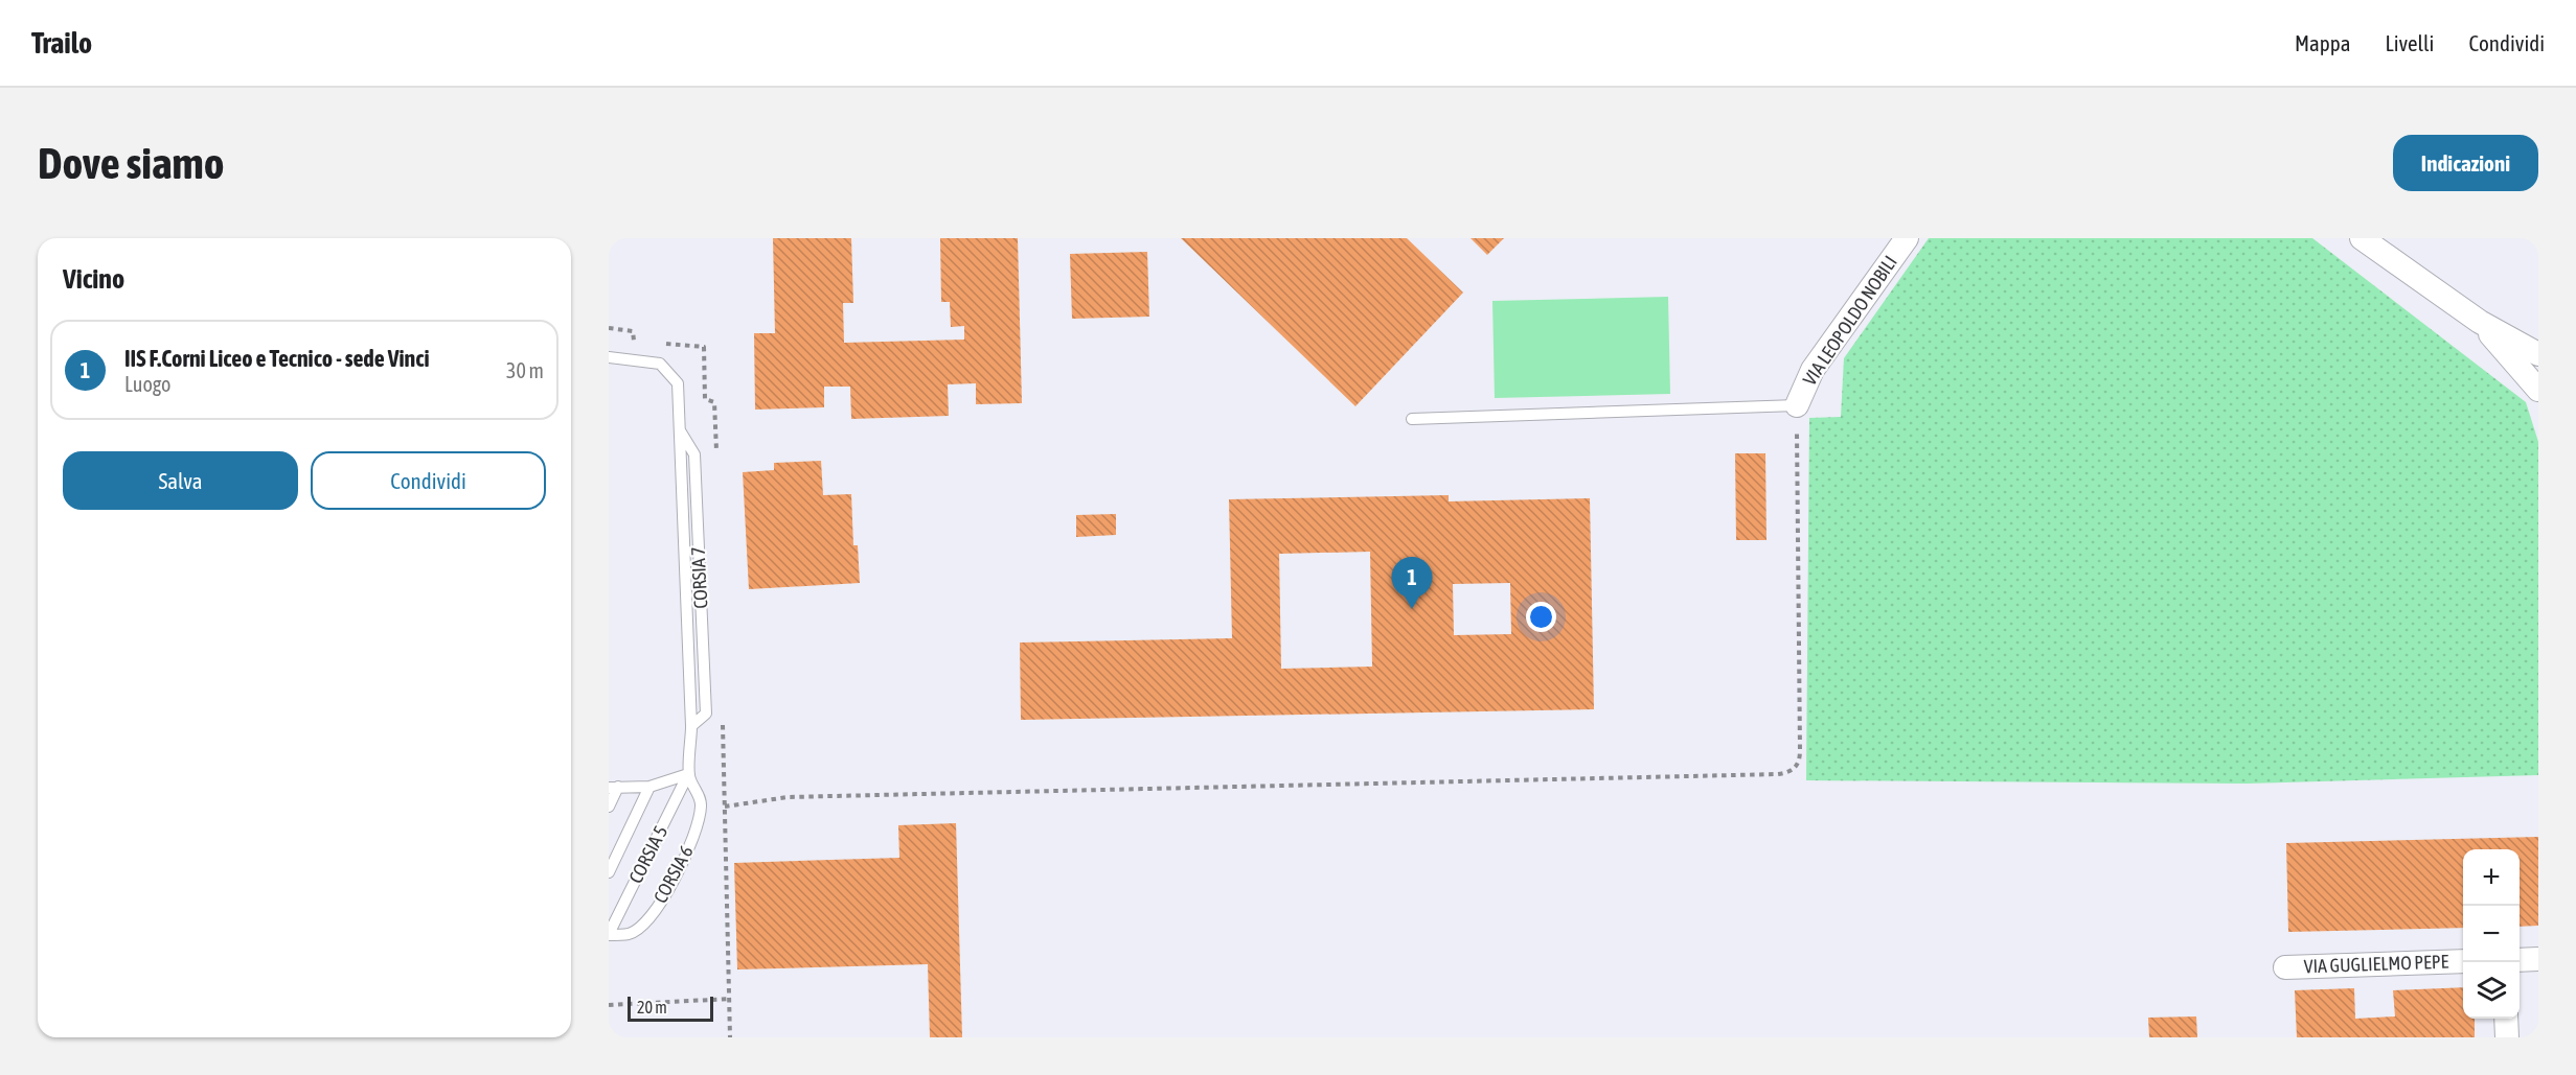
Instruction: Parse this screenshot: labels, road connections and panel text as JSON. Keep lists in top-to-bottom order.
{
  "streets": {
    "street": ["VIA LEOPOLDO NOBILI", "VIA GUGLIELMO PEPE"],
    "lane": ["CORSIA 5", "CORSIA 6"]
  },
  "crossings": [
    ["CORSIA 5", "CORSIA 6"]
  ],
  "scale_bar": "20 m",
  "page": {
    "header": "Trailo",
    "nav": ["Mappa", "Livelli", "Condividi"],
    "buttons": [
      "Indicazioni",
      ["Salva", "Condividi"]
    ],
    "title": "Dove siamo",
    "heading": "Vicino",
    "list": [
      {
        "mark": "1",
        "name": "IIS F.Corni Liceo e Tecnico - sede Vinci",
        "note": "Luogo",
        "value": "30 m"
      }
    ],
    "pins": "1",
    "map_buttons": ["+", "−"],
    "scale": "20 m"
  }
}
